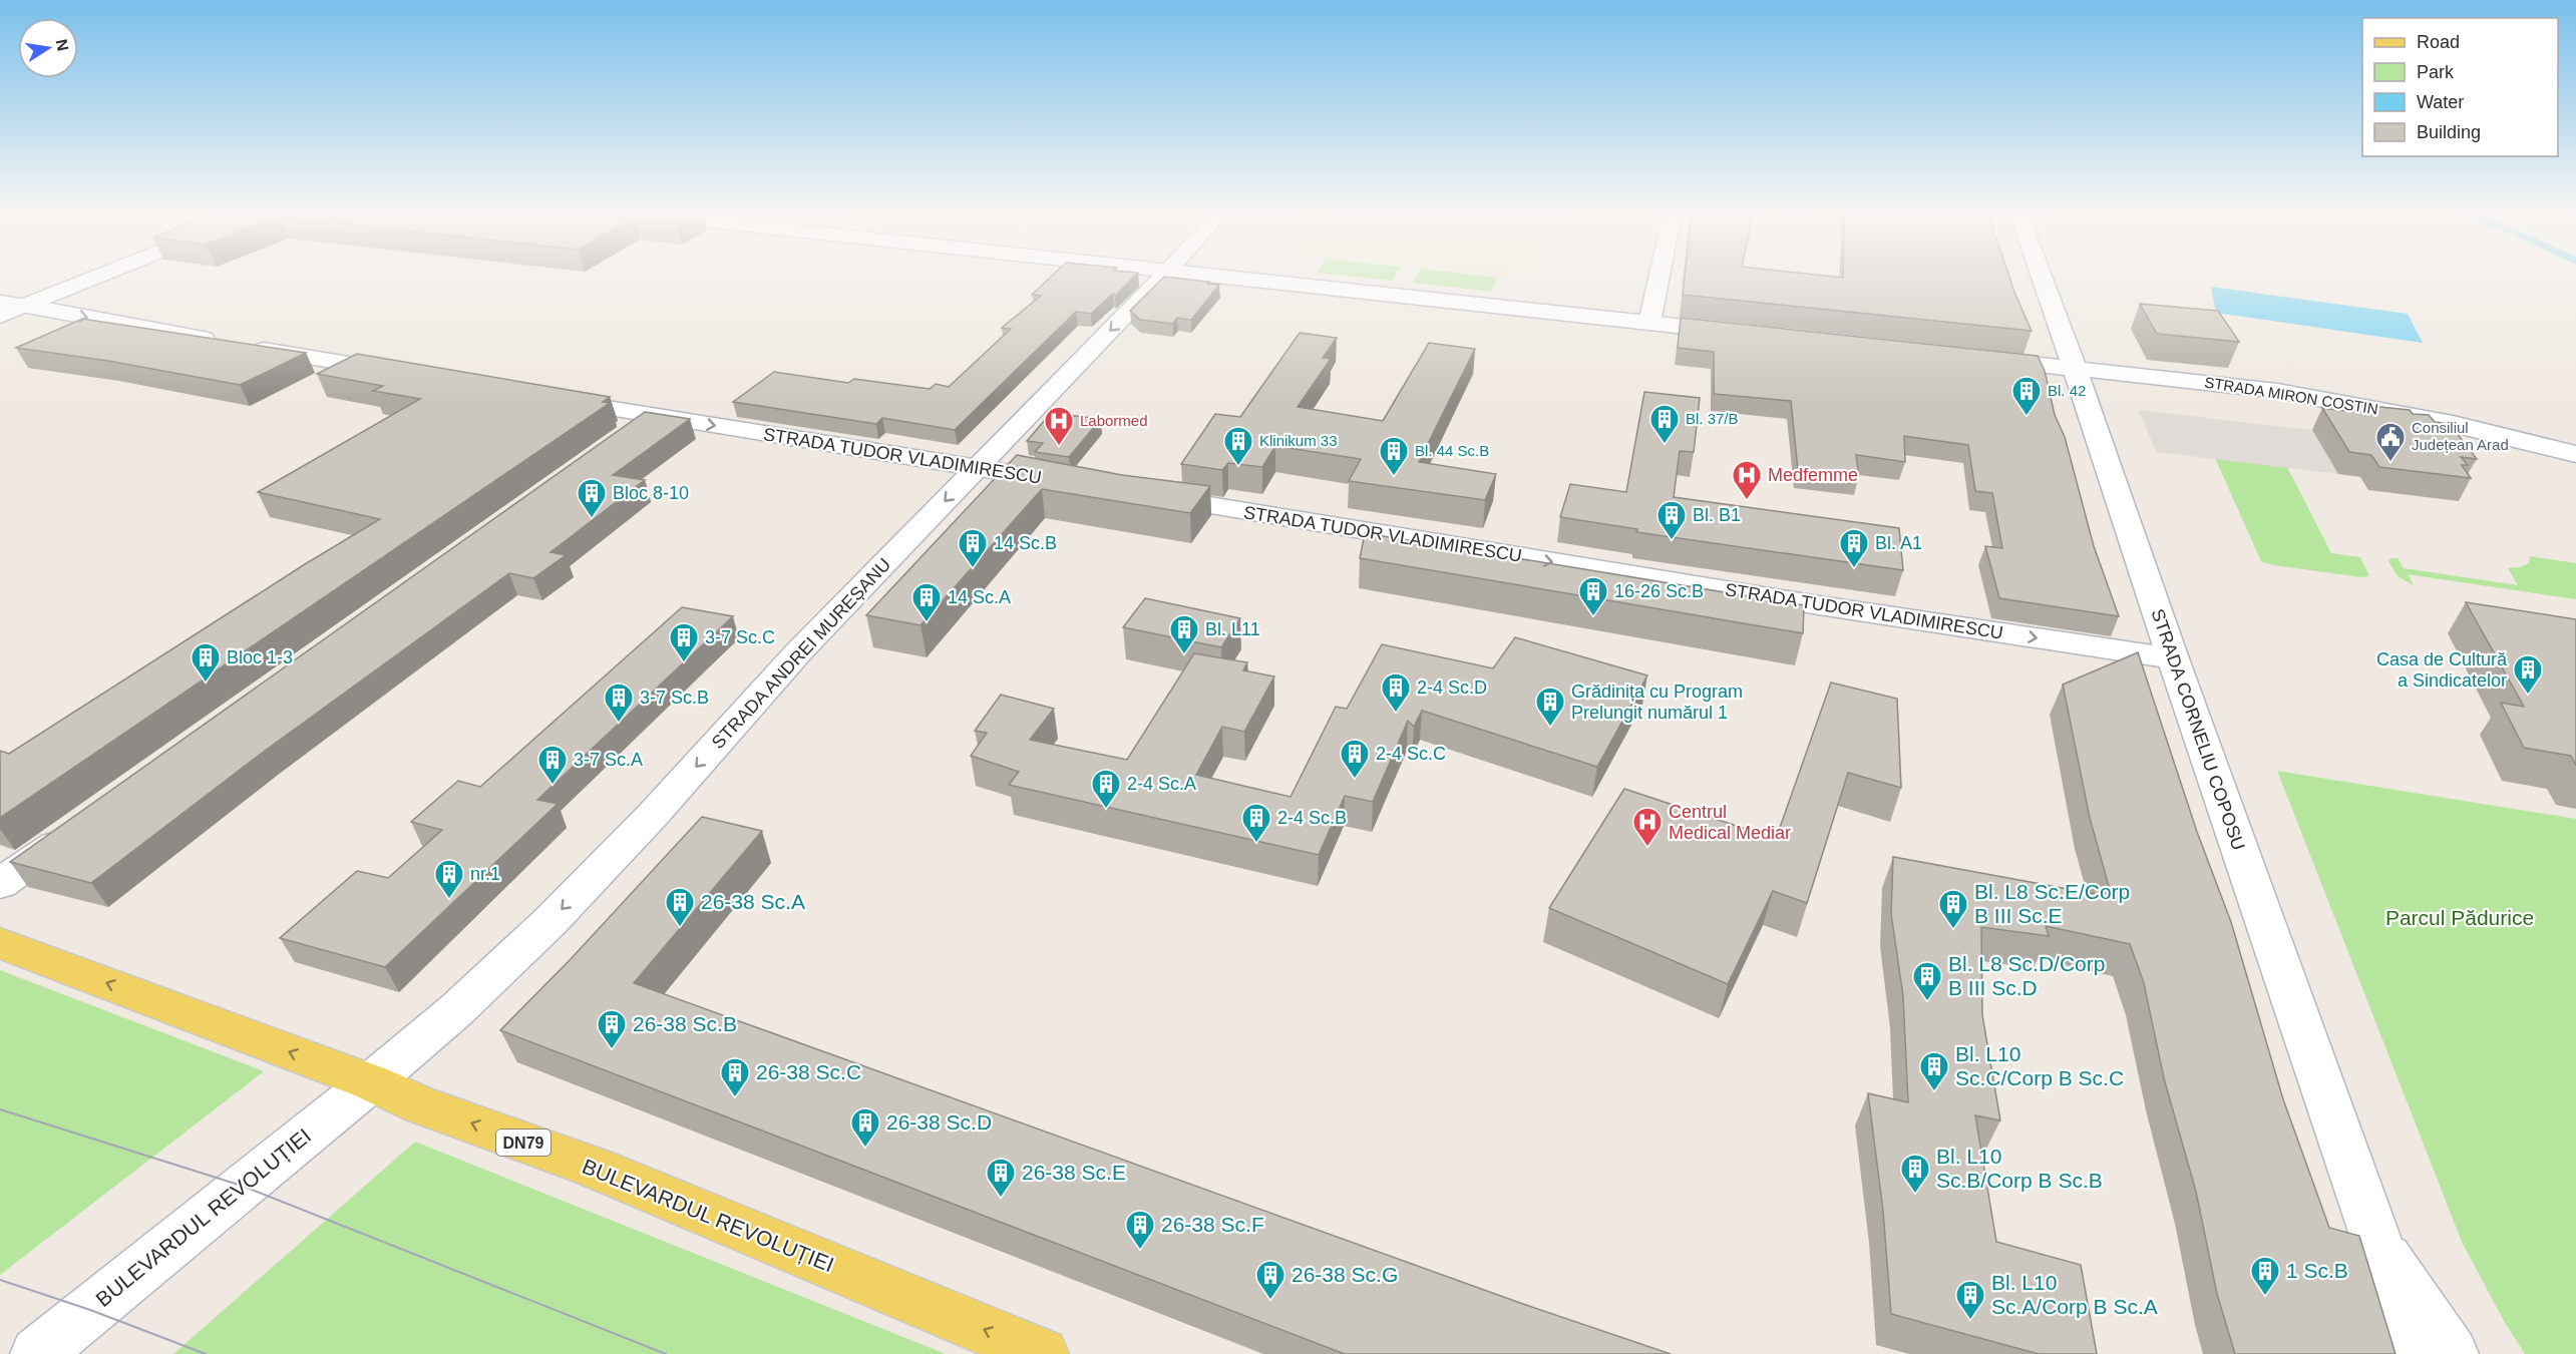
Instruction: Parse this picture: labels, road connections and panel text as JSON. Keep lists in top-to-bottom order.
{
  "streets": {
    "main road": ["DN79", "BULEVARDUL REVOLUȚIEI"],
    "street": [
      "STRADA MIRON COSTIN",
      "STRADA TUDOR VLADIMIRESCU",
      "STRADA ANDREI MUREȘANU",
      "STRADA CORNELIU COPOSU"
    ]
  },
  "crossings": [
    ["STRADA MIRON COSTIN", "STRADA CORNELIU COPOSU"],
    ["STRADA TUDOR VLADIMIRESCU", "STRADA ANDREI MUREȘANU"],
    ["STRADA TUDOR VLADIMIRESCU", "STRADA CORNELIU COPOSU"],
    ["STRADA ANDREI MUREȘANU", "BULEVARDUL REVOLUȚIEI"]
  ],
  "one_way": ["STRADA ANDREI MUREȘANU", "BULEVARDUL REVOLUȚIEI"],
  "parks": ["Parcul Pădurice"],
  "places": {
    "building": [
      "Bl. 42",
      "Bl. 37/B",
      "Klinikum 33",
      "Bl. 44 Sc.B",
      "Bloc 8-10",
      "Bl. B1",
      "14 Sc.B",
      "Bl. A1",
      "16-26 Sc.B",
      "14 Sc.A",
      "Bl. L11",
      "3-7 Sc.C",
      "Bloc 1-3",
      "Casa de Cultură a Sindicatelor",
      "2-4 Sc.D",
      "3-7 Sc.B",
      "Grădinița cu Program Prelungit numărul 1",
      "2-4 Sc.C",
      "3-7 Sc.A",
      "2-4 Sc.A",
      "2-4 Sc.B",
      "nr.1",
      "26-38 Sc.A",
      "Bl. L8 Sc.E/Corp B III Sc.E",
      "Bl. L8 Sc.D/Corp B III Sc.D",
      "26-38 Sc.B",
      "Bl. L10 Sc.C/Corp B Sc.C",
      "26-38 Sc.C",
      "26-38 Sc.D",
      "Bl. L10 Sc.B/Corp B Sc.B",
      "26-38 Sc.E",
      "26-38 Sc.F",
      "1 Sc.B",
      "26-38 Sc.G",
      "Bl. L10 Sc.A/Corp B Sc.A"
    ],
    "hospital": ["Labormed", "Medfemme", "Centrul Medical Mediar"],
    "public building": ["Consiliul Județean Arad"]
  },
  "legend": [
    "Road",
    "Park",
    "Water",
    "Building"
  ],
  "north": "right"
}
